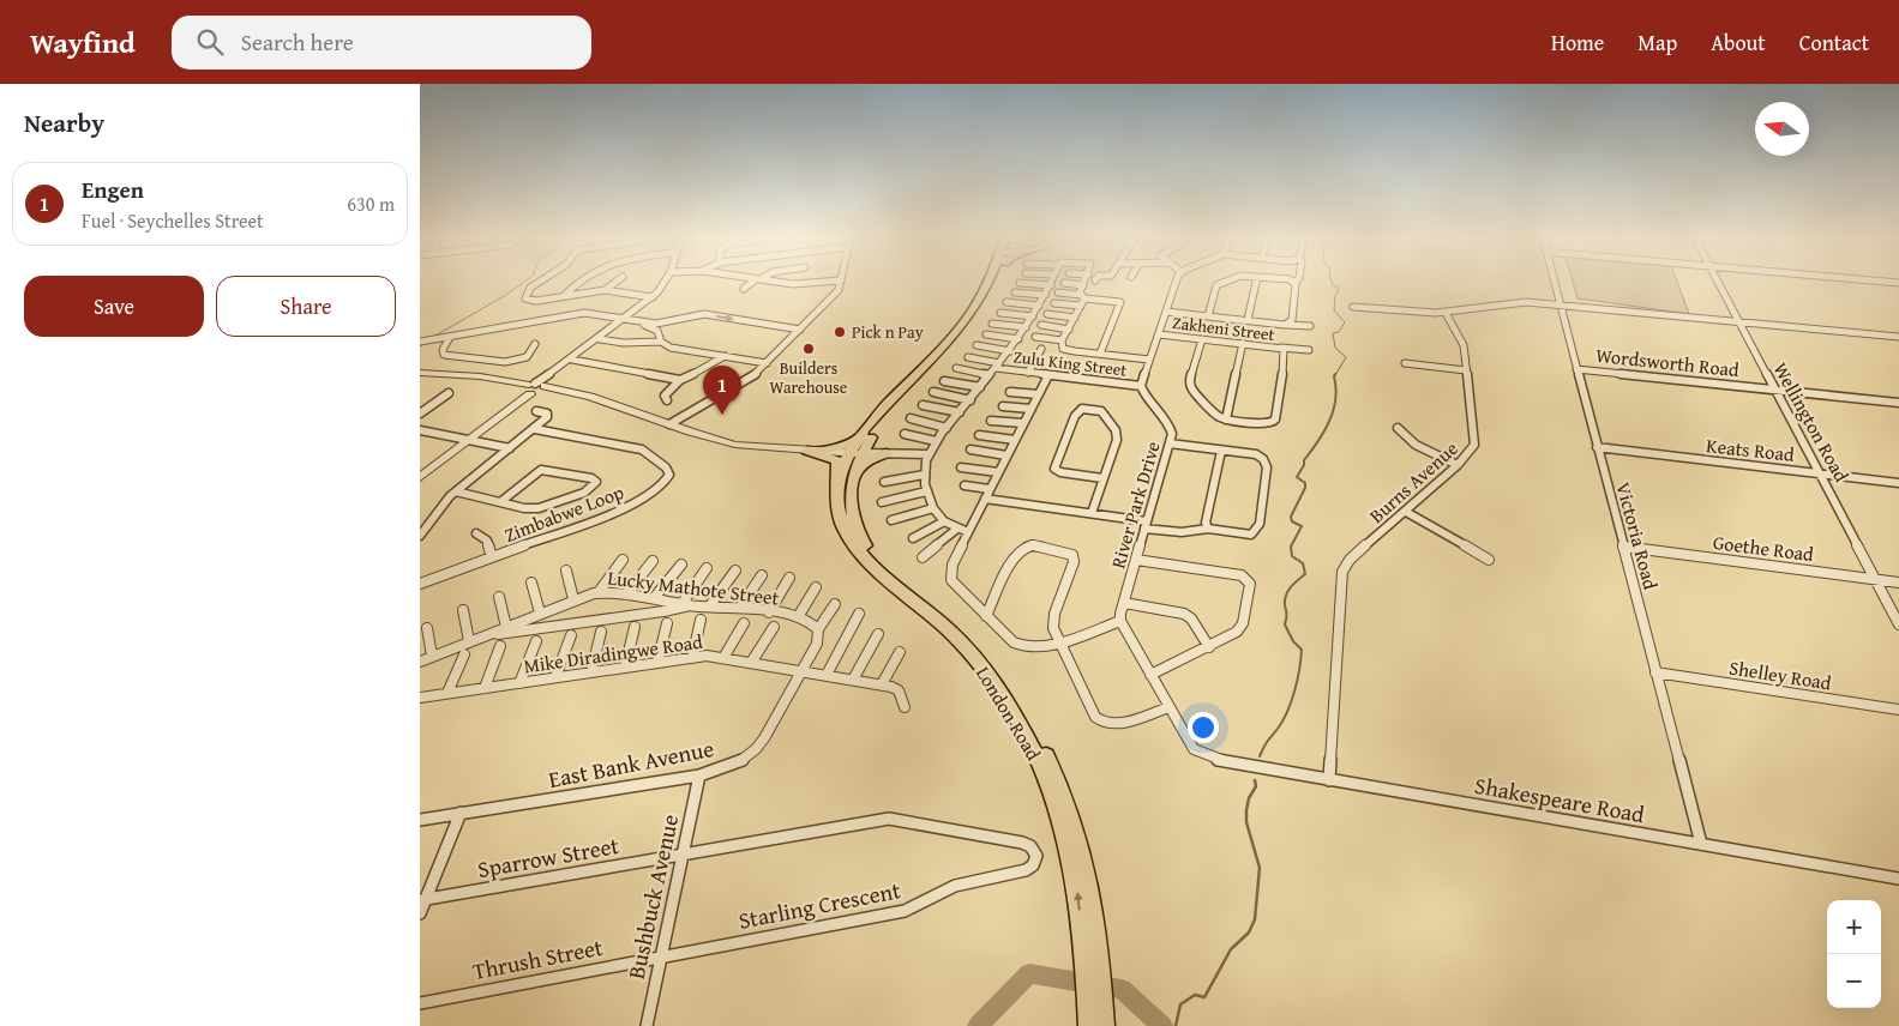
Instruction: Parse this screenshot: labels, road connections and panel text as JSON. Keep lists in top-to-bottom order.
{
  "streets": {
    "main road": ["London Road"],
    "street": [
      "Zakheni Street",
      "Wordsworth Road",
      "Zulu King Street",
      "Wellington Road",
      "Keats Road",
      "Burns Avenue",
      "River Park Drive",
      "Zimbabwe Loop",
      "Victoria Road",
      "Goethe Road",
      "Lucky Mathote Street",
      "Mike Diradingwe Road",
      "Shelley Road",
      "East Bank Avenue",
      "Shakespeare Road",
      "Sparrow Street",
      "Bushbuck Avenue",
      "Starling Crescent",
      "Thrush Street"
    ]
  },
  "crossings": [
    ["Wordsworth Road", "Wellington Road"],
    ["Wordsworth Road", "Victoria Road"],
    ["Zulu King Street", "River Park Drive"],
    ["Wellington Road", "Keats Road"],
    ["Wellington Road", "Goethe Road"],
    ["Keats Road", "Victoria Road"],
    ["Burns Avenue", "Shakespeare Road"],
    ["Victoria Road", "Goethe Road"],
    ["Victoria Road", "Shelley Road"],
    ["Victoria Road", "Shakespeare Road"],
    ["Mike Diradingwe Road", "East Bank Avenue"],
    ["East Bank Avenue", "Bushbuck Avenue"],
    ["Sparrow Street", "Bushbuck Avenue"],
    ["Sparrow Street", "Starling Crescent"],
    ["Bushbuck Avenue", "Starling Crescent"],
    ["Bushbuck Avenue", "Thrush Street"],
    ["Starling Crescent", "Thrush Street"]
  ],
  "places": ["Pick n Pay", "Builders Warehouse"],
  "north": "left",
  "page": {
    "header": "Wayfind",
    "search": "Search here",
    "nav": [
      "Home",
      "Map",
      "About",
      "Contact"
    ],
    "heading": "Nearby",
    "list": [
      {
        "mark": "1",
        "name": "Engen",
        "note": "Fuel · Seychelles Street",
        "value": "630 m"
      }
    ],
    "buttons": ["Save", "Share"],
    "pins": "1",
    "map_buttons": ["+", "−"]
  }
}
